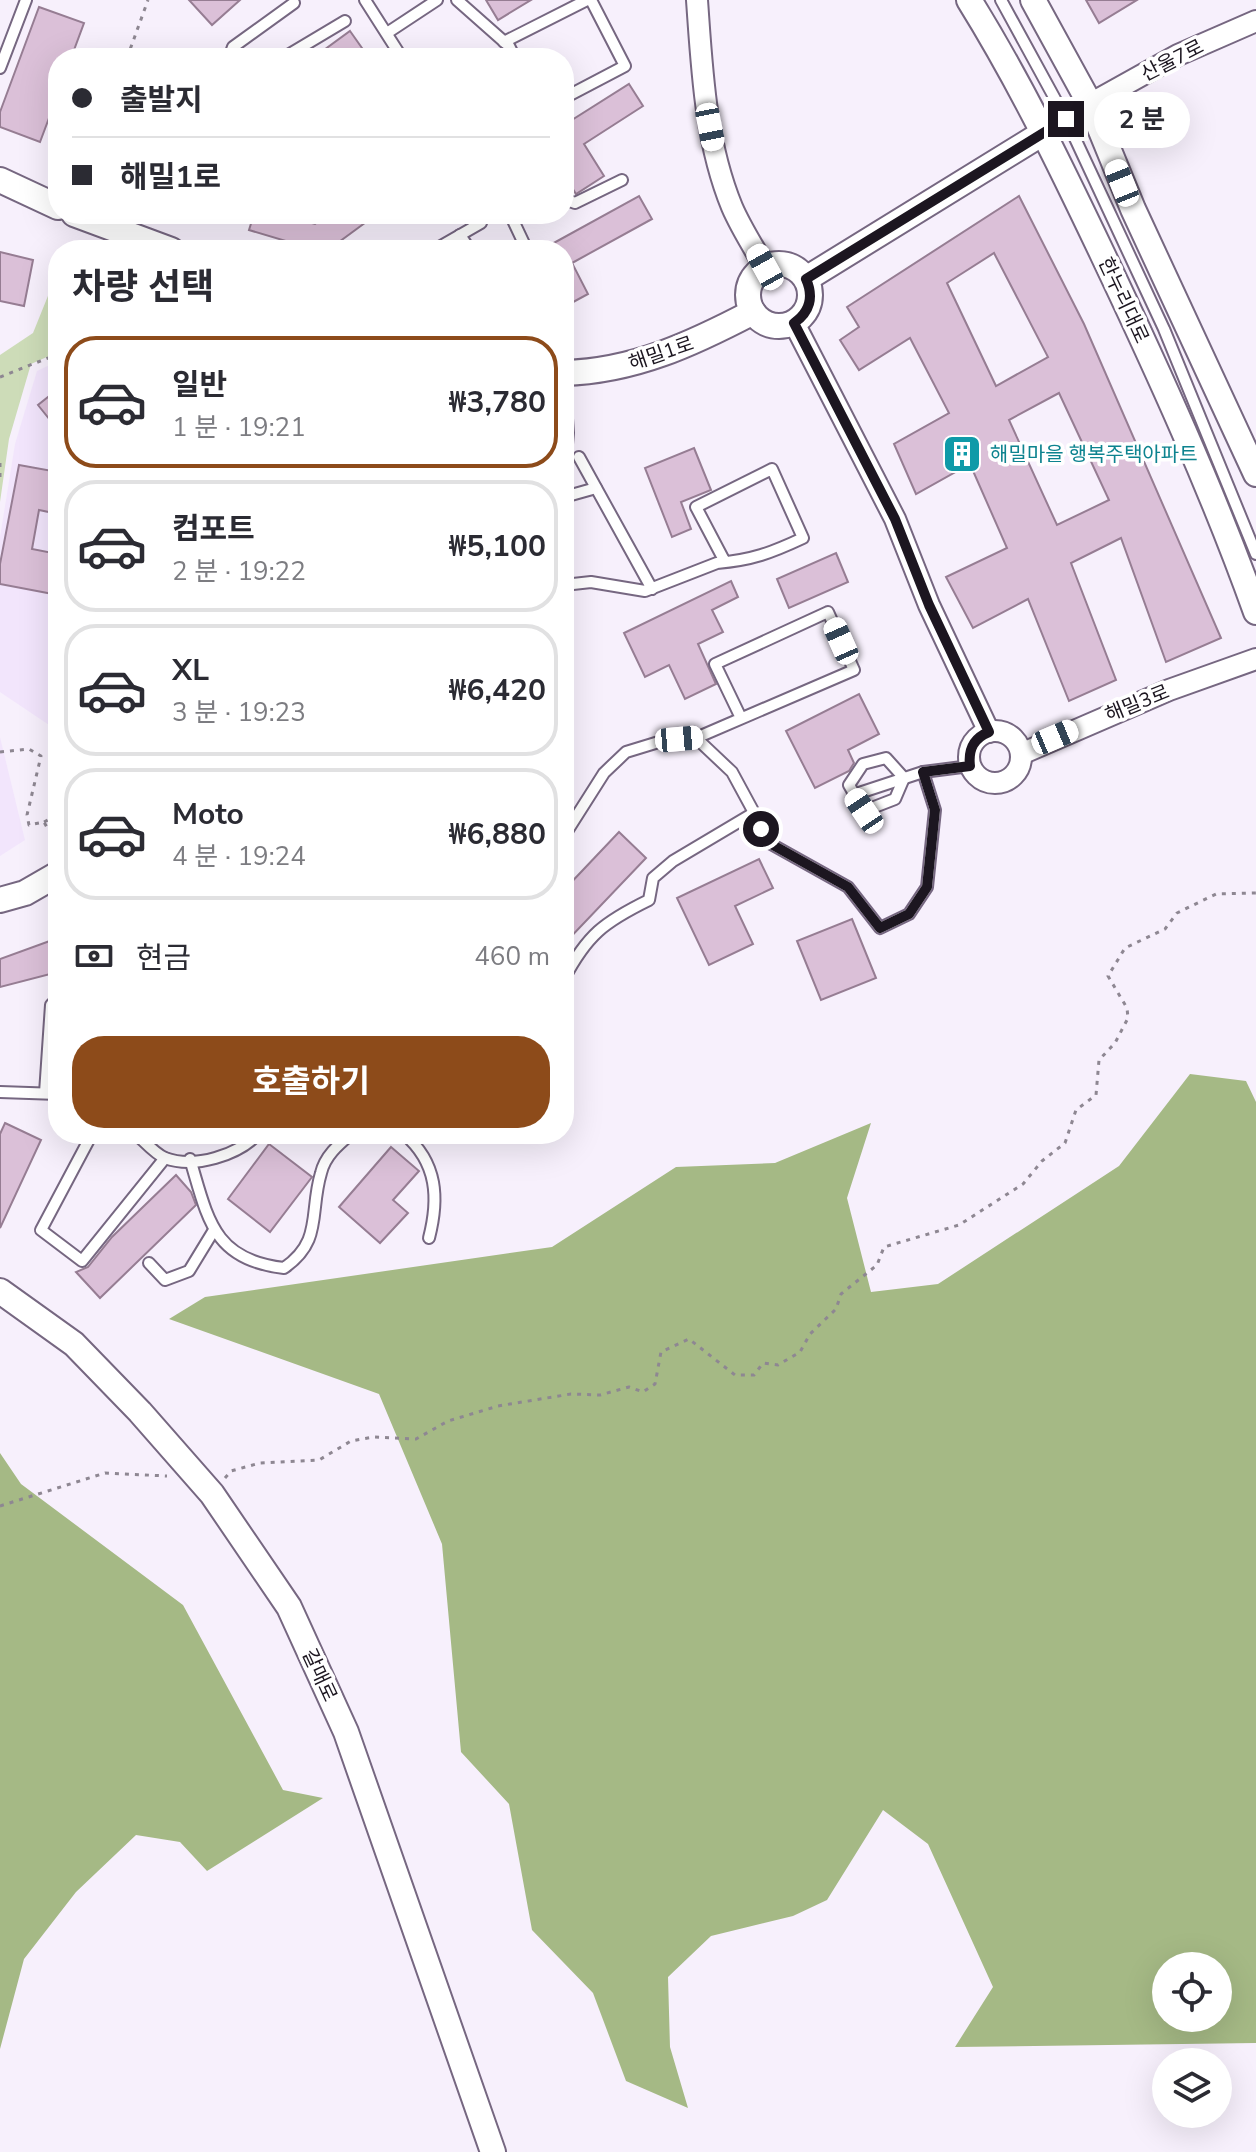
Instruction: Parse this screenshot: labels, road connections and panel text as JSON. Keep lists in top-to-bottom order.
{
  "streets": {
    "street": [
      "산울7로",
      "한누리대로",
      "해밀1로",
      "해밀3로",
      "갈매로"
    ]
  },
  "places": {
    "building": ["해밀마을 행복주택아파트"]
  },
  "page": {
    "banner": ["출발지", "해밀1로"],
    "bubble": "2 분",
    "heading": "차량 선택",
    "list": [
      {
        "name": "일반",
        "note": "1 분 · 19:21",
        "value": "₩3,780"
      },
      {
        "name": "컴포트",
        "note": "2 분 · 19:22",
        "value": "₩5,100"
      },
      {
        "name": "XL",
        "note": "3 분 · 19:23",
        "value": "₩6,420"
      },
      {
        "name": "Moto",
        "note": "4 분 · 19:24",
        "value": "₩6,880"
      }
    ],
    "pay": ["현금", "460 m"],
    "buttons": "호출하기"
  }
}
